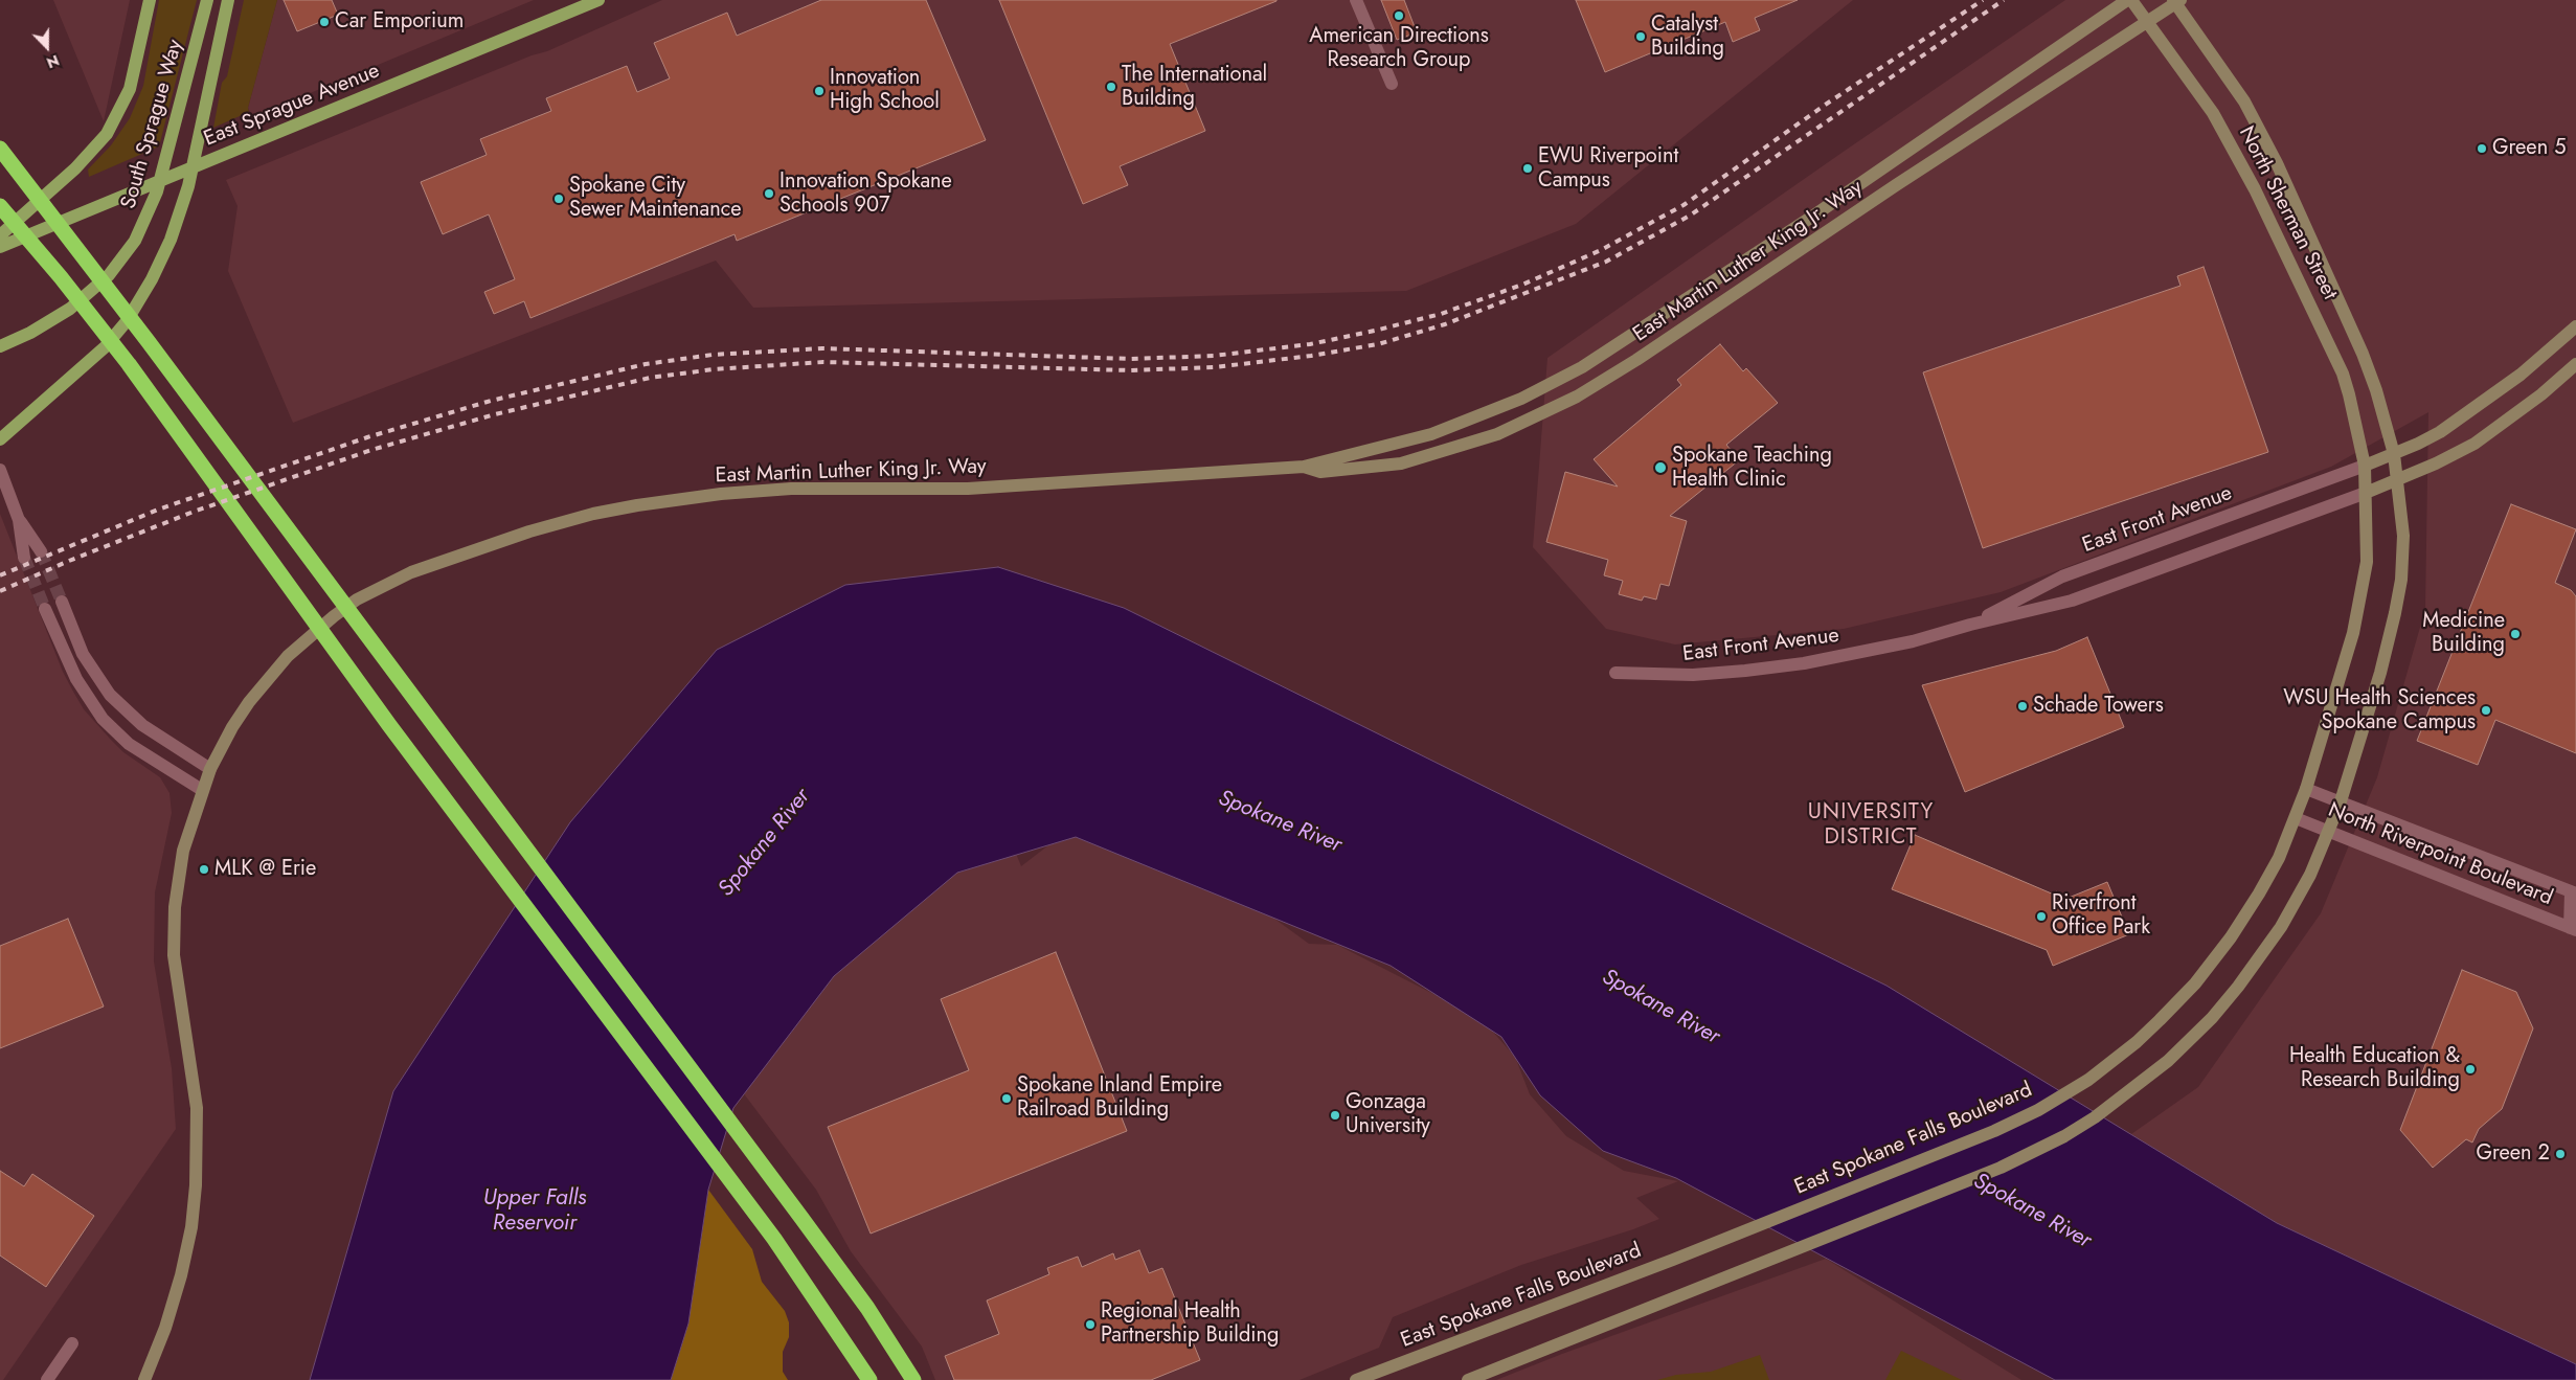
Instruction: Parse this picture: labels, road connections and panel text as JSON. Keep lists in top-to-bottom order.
{
  "streets": {
    "main road": ["East Sprague Avenue", "South Sprague Way"],
    "street": [
      "North Sherman Street",
      "East Martin Luther King Jr. Way",
      "East Front Avenue",
      "North Riverpoint Boulevard",
      "East Spokane Falls Boulevard"
    ]
  },
  "crossings": [
    ["North Sherman Street", "East Martin Luther King Jr. Way"],
    ["North Sherman Street", "East Front Avenue"],
    ["North Sherman Street", "East Spokane Falls Boulevard"],
    ["East Front Avenue", "East Spokane Falls Boulevard"],
    ["North Riverpoint Boulevard", "East Spokane Falls Boulevard"]
  ],
  "districts": ["UNIVERSITY DISTRICT"],
  "water": ["Spokane River", "Upper Falls Reservoir"],
  "places": [
    "American Directions Research Group",
    "Car Emporium",
    "Catalyst Building",
    "The International Building",
    "Innovation High School",
    "Green 5",
    "EWU Riverpoint Campus",
    "Innovation Spokane Schools 907",
    "Spokane City Sewer Maintenance",
    "Spokane Teaching Health Clinic",
    "Medicine Building",
    "Schade Towers",
    "WSU Health Sciences Spokane Campus",
    "MLK @ Erie",
    "Riverfront Office Park",
    "Health Education & Research Building",
    "Spokane Inland Empire Railroad Building",
    "Gonzaga University",
    "Green 2",
    "Regional Health Partnership Building"
  ],
  "north": "bottom"
}
